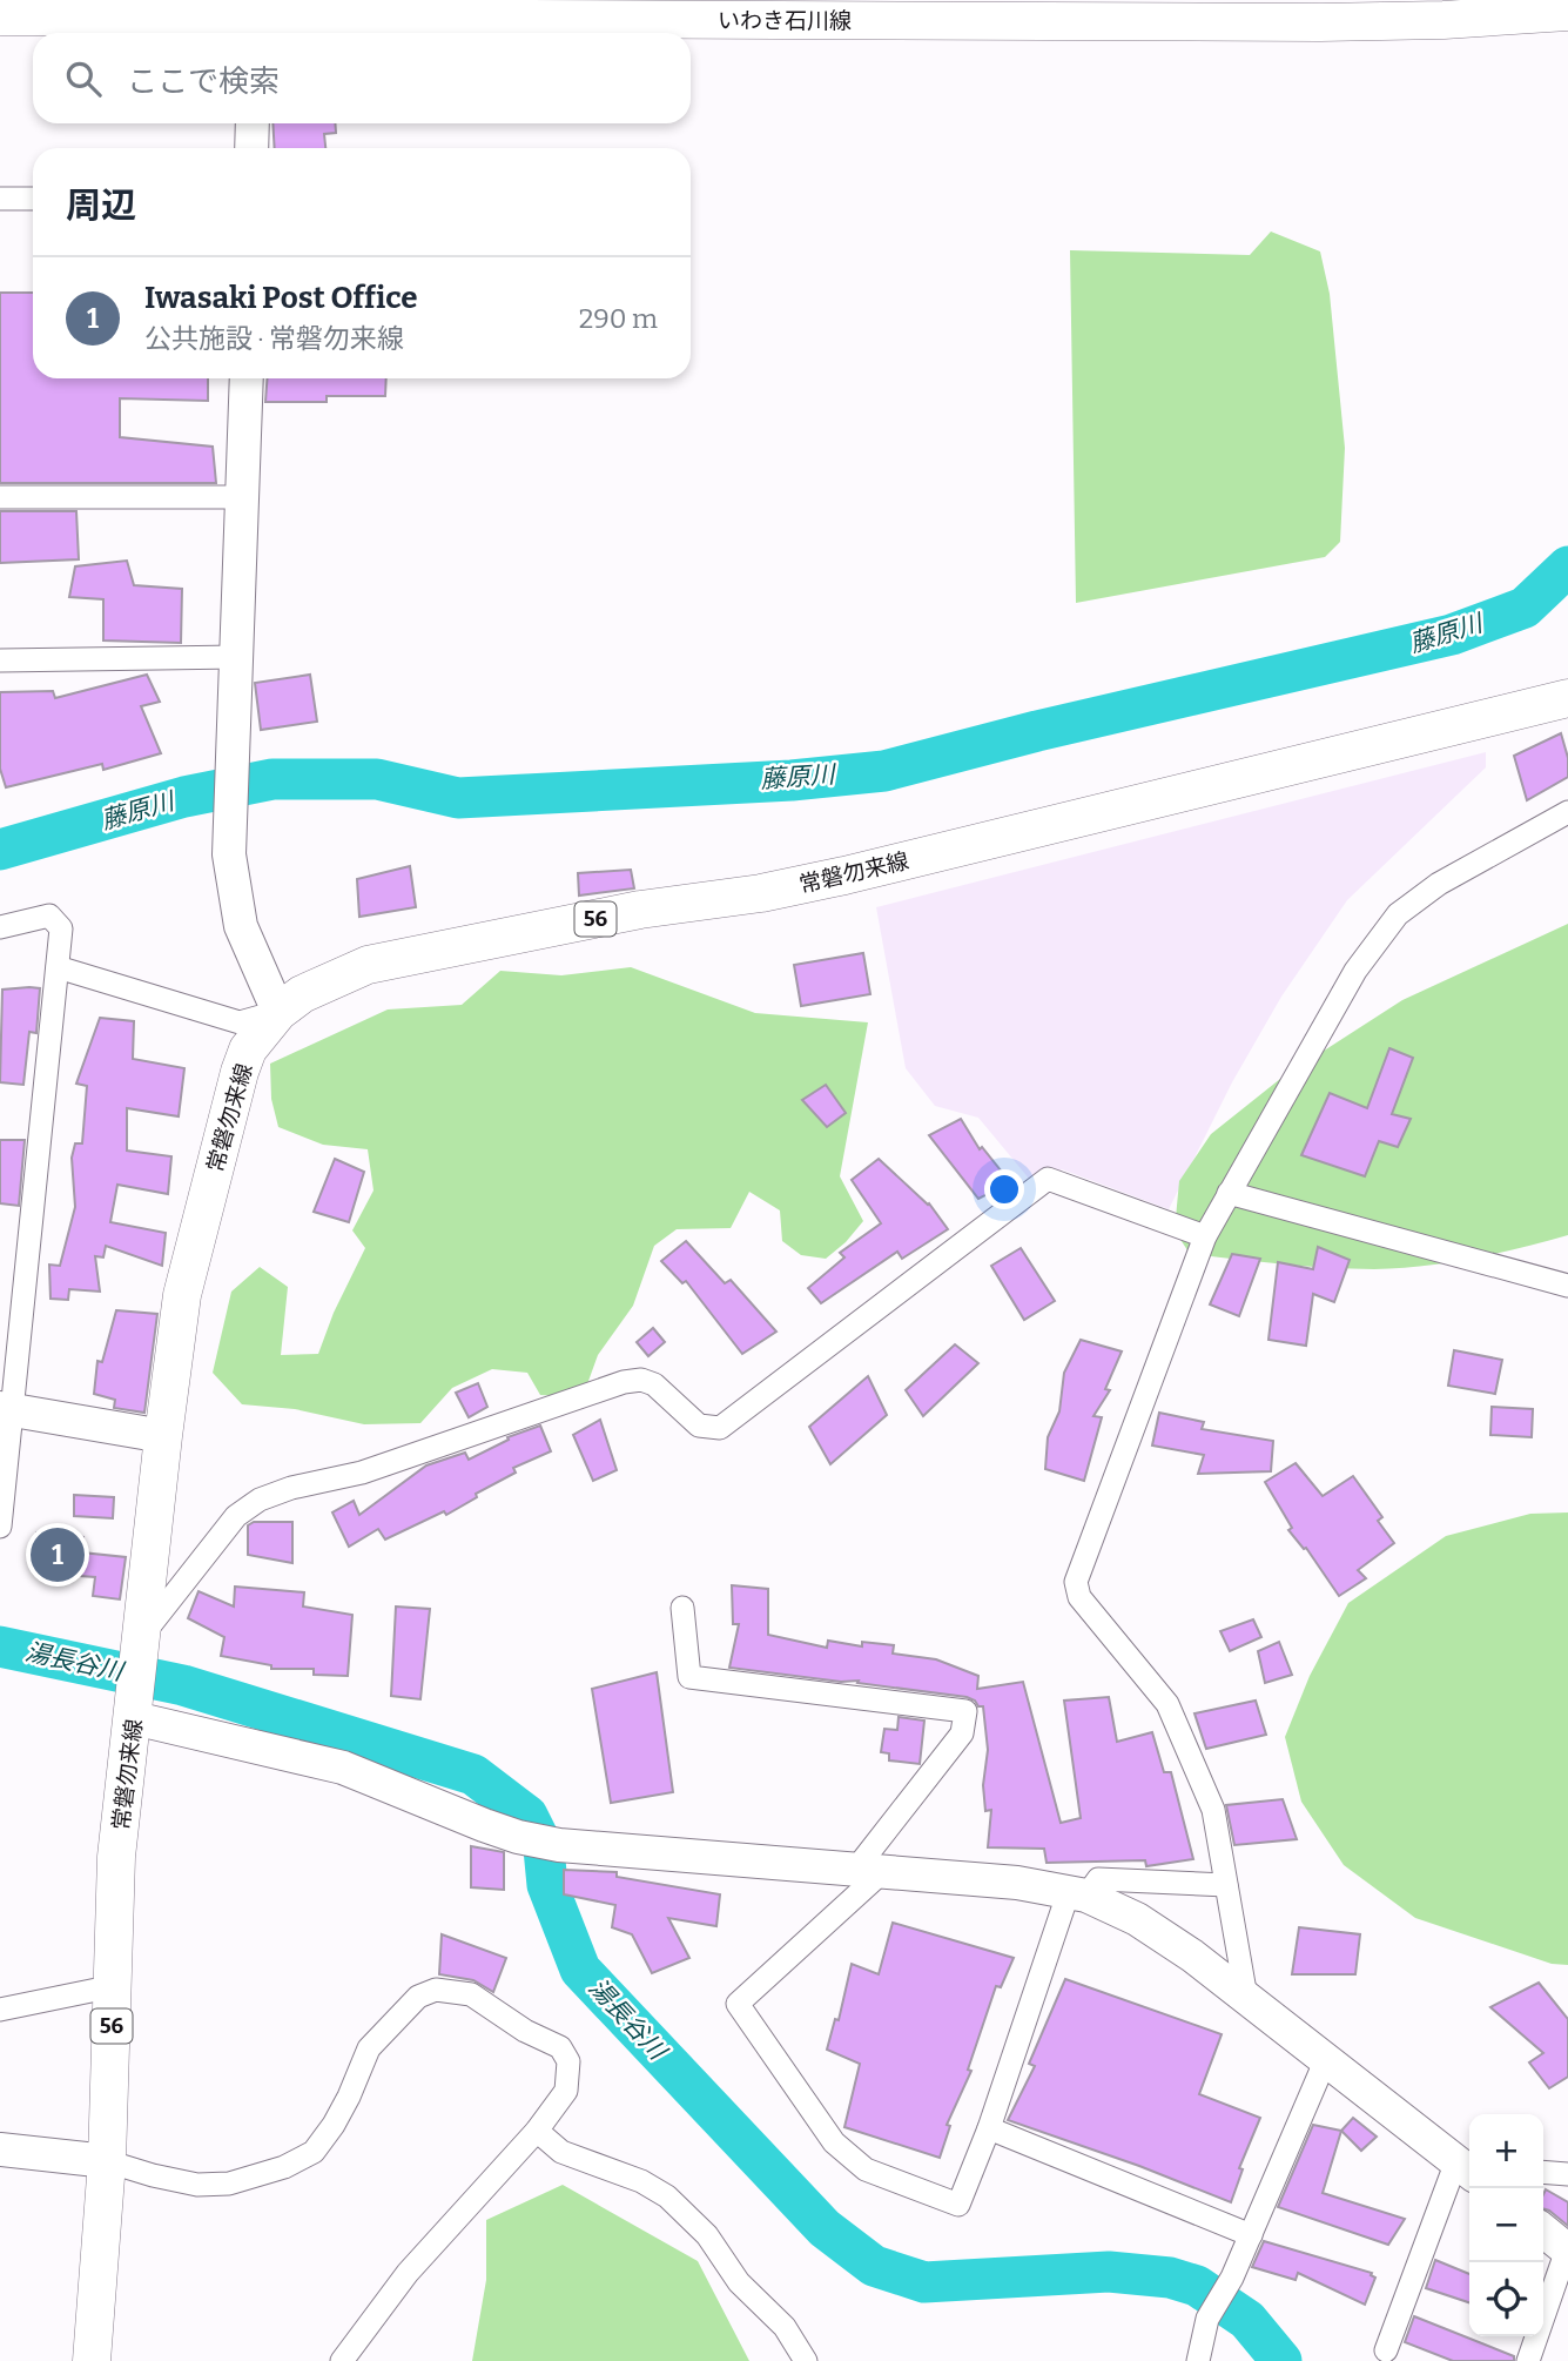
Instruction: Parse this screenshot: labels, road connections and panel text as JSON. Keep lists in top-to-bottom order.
{
  "streets": {
    "main road": ["いわき石川線", "常磐勿来線", "56"]
  },
  "water": ["藤原川", "湯長谷川"],
  "page": {
    "search": "ここで検索",
    "heading": "周辺",
    "list": [
      {
        "mark": "1",
        "name": "Iwasaki Post Office",
        "note": "公共施設 · 常磐勿来線",
        "value": "290 m"
      }
    ],
    "pins": "1",
    "map_buttons": ["+", "−"]
  }
}
